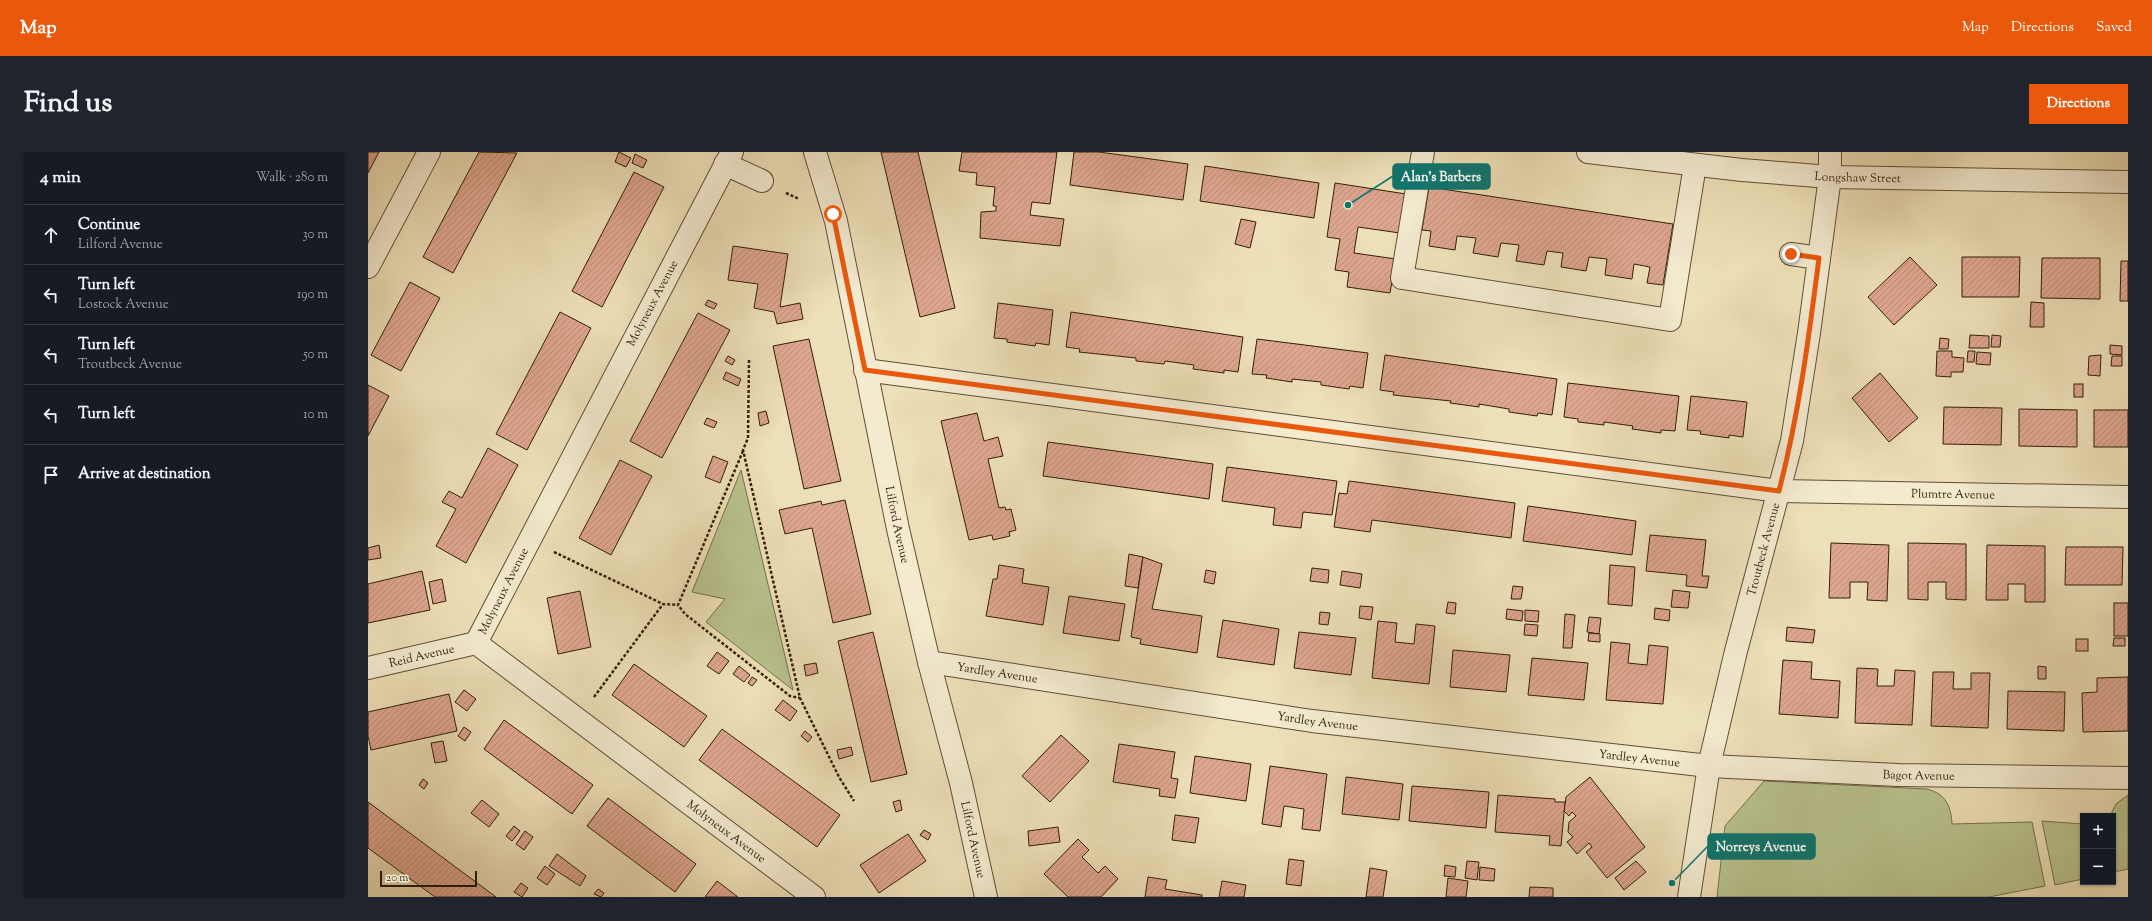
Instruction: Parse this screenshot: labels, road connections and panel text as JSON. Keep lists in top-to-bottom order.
{
  "streets": {
    "street": [
      "Longshaw Street",
      "Molyneux Avenue",
      "Plumtre Avenue",
      "Lilford Avenue",
      "Troutbeck Avenue",
      "Reid Avenue",
      "Yardley Avenue",
      "Bagot Avenue"
    ]
  },
  "crossings": [
    ["Longshaw Street", "Troutbeck Avenue"],
    ["Molyneux Avenue", "Reid Avenue"],
    ["Plumtre Avenue", "Lilford Avenue"],
    ["Plumtre Avenue", "Troutbeck Avenue"],
    ["Lilford Avenue", "Yardley Avenue"],
    ["Troutbeck Avenue", "Yardley Avenue"],
    ["Troutbeck Avenue", "Bagot Avenue"],
    ["Yardley Avenue", "Bagot Avenue"]
  ],
  "places": ["Alan's Barbers", "Norreys Avenue"],
  "scale_bar": "20 m",
  "page": {
    "header": "Map",
    "nav": ["Map", "Directions", "Saved"],
    "title": "Find us",
    "buttons": "Directions",
    "heading": ["4 min", "Walk · 280 m"],
    "list": [
      ["Continue", "Lilford Avenue", "30 m"],
      ["Turn left", "Lostock Avenue", "190 m"],
      ["Turn left", "Troutbeck Avenue", "50 m"],
      ["Turn left", "10 m"],
      "Arrive at destination"
    ],
    "map_buttons": ["+", "−"],
    "scale": "20 m"
  }
}
